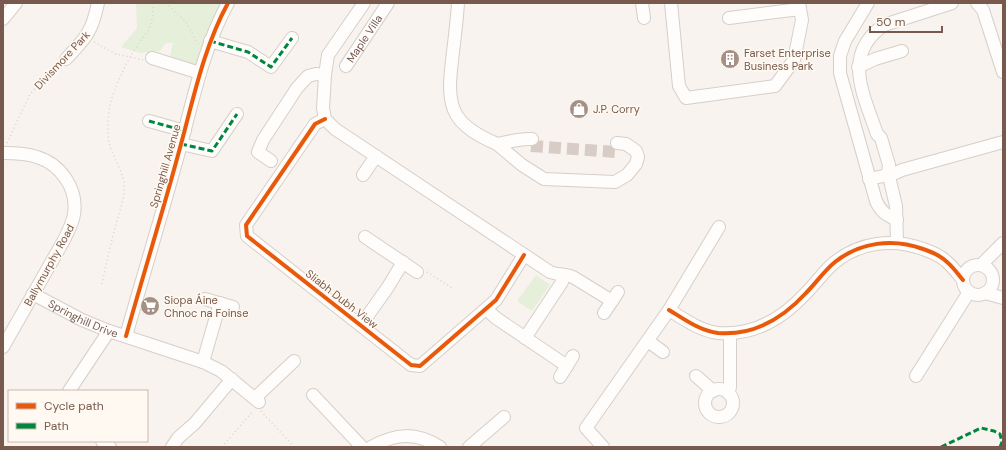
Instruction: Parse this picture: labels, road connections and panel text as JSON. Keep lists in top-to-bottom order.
{
  "streets": {
    "street": [
      "Maple Villa",
      "Divismore Park",
      "Springhill Avenue",
      "Ballymurphy Road",
      "Sliabh Dubh View",
      "Springhill Drive"
    ]
  },
  "crossings": [
    ["Divismore Park", "Ballymurphy Road"],
    ["Springhill Avenue", "Springhill Drive"],
    ["Ballymurphy Road", "Springhill Drive"]
  ],
  "places": {
    "building": ["Farset Enterprise Business Park"],
    "shop": ["J.P. Corry"],
    "supermarket": ["Siopa Áine Chnoc na Foinse"]
  },
  "legend": ["Cycle path", "Path"],
  "scale_bar": "50 m"
}
